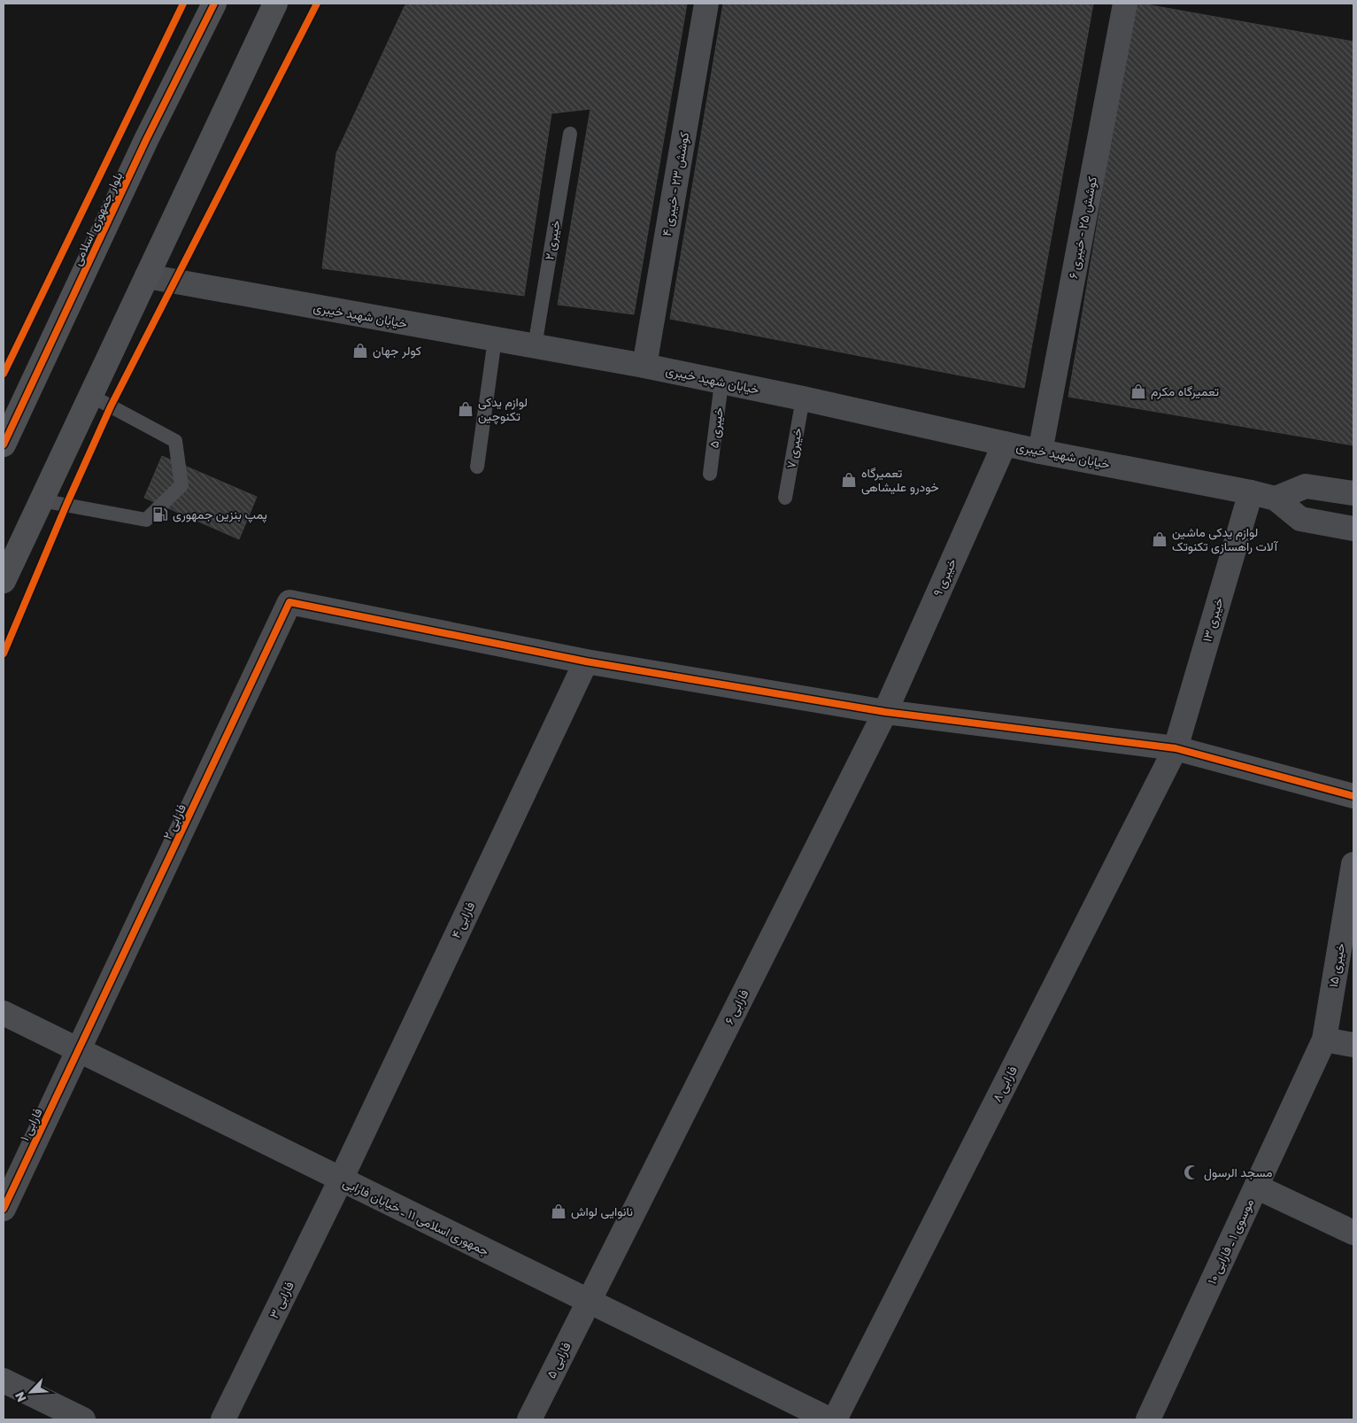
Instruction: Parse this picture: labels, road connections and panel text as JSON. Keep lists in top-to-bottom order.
{
  "streets": {
    "main road": ["بلوار جمهوری اسلامی"],
    "street": [
      "کوشش ۲۳ - خیبری ۴",
      "کوشش ۲۵ - خیبری ۶",
      "خیابان شهید خیبری",
      "خیبری ۹",
      "خیبری ۱۳",
      "فارابی ۲",
      "فارابی ۴",
      "خیبری ۱۵",
      "فارابی ۶",
      "فارابی ۸",
      "فارابی ۱",
      "جمهوری اسلامی ۱۱ ـ خیابان فارابی",
      "موسوی ۱ ـ فارابی ۱۰",
      "فارابی ۳",
      "فارابی ۵"
    ],
    "lane": ["خیبری ۲", "خیبری ۵", "خیبری ۷"]
  },
  "crossings": [
    ["کوشش ۲۳ - خیبری ۴", "خیابان شهید خیبری"],
    ["کوشش ۲۵ - خیبری ۶", "خیابان شهید خیبری"],
    ["خیبری ۲", "خیابان شهید خیبری"],
    ["خیابان شهید خیبری", "خیبری ۵"],
    ["خیابان شهید خیبری", "خیبری ۷"],
    ["خیابان شهید خیبری", "خیبری ۹"],
    ["خیابان شهید خیبری", "خیبری ۱۳"],
    ["خیبری ۹", "فارابی ۶"],
    ["خیبری ۱۳", "فارابی ۸"],
    ["فارابی ۲", "فارابی ۴"],
    ["فارابی ۲", "فارابی ۱"],
    ["فارابی ۲", "جمهوری اسلامی ۱۱ ـ خیابان فارابی"],
    ["فارابی ۴", "جمهوری اسلامی ۱۱ ـ خیابان فارابی"],
    ["فارابی ۴", "فارابی ۳"],
    ["خیبری ۱۵", "موسوی ۱ ـ فارابی ۱۰"],
    ["فارابی ۶", "جمهوری اسلامی ۱۱ ـ خیابان فارابی"],
    ["فارابی ۶", "فارابی ۵"],
    ["فارابی ۱", "جمهوری اسلامی ۱۱ ـ خیابان فارابی"],
    ["جمهوری اسلامی ۱۱ ـ خیابان فارابی", "فارابی ۳"],
    ["جمهوری اسلامی ۱۱ ـ خیابان فارابی", "فارابی ۵"]
  ],
  "places": {
    "shop": [
      "کولر جهان",
      "تعمیرگاه مکرم",
      "لوازم یدکی تکنوچین",
      "تعمیرگاه خودرو علیشاهی",
      "لوازم یدکی ماشین آلات راهسازی تکنوتک",
      "نانوایی لواش"
    ],
    "fuel station": ["پمپ بنزین جمهوری"],
    "mosque": ["مسجد الرسول"]
  },
  "north": "bottom left"
}
